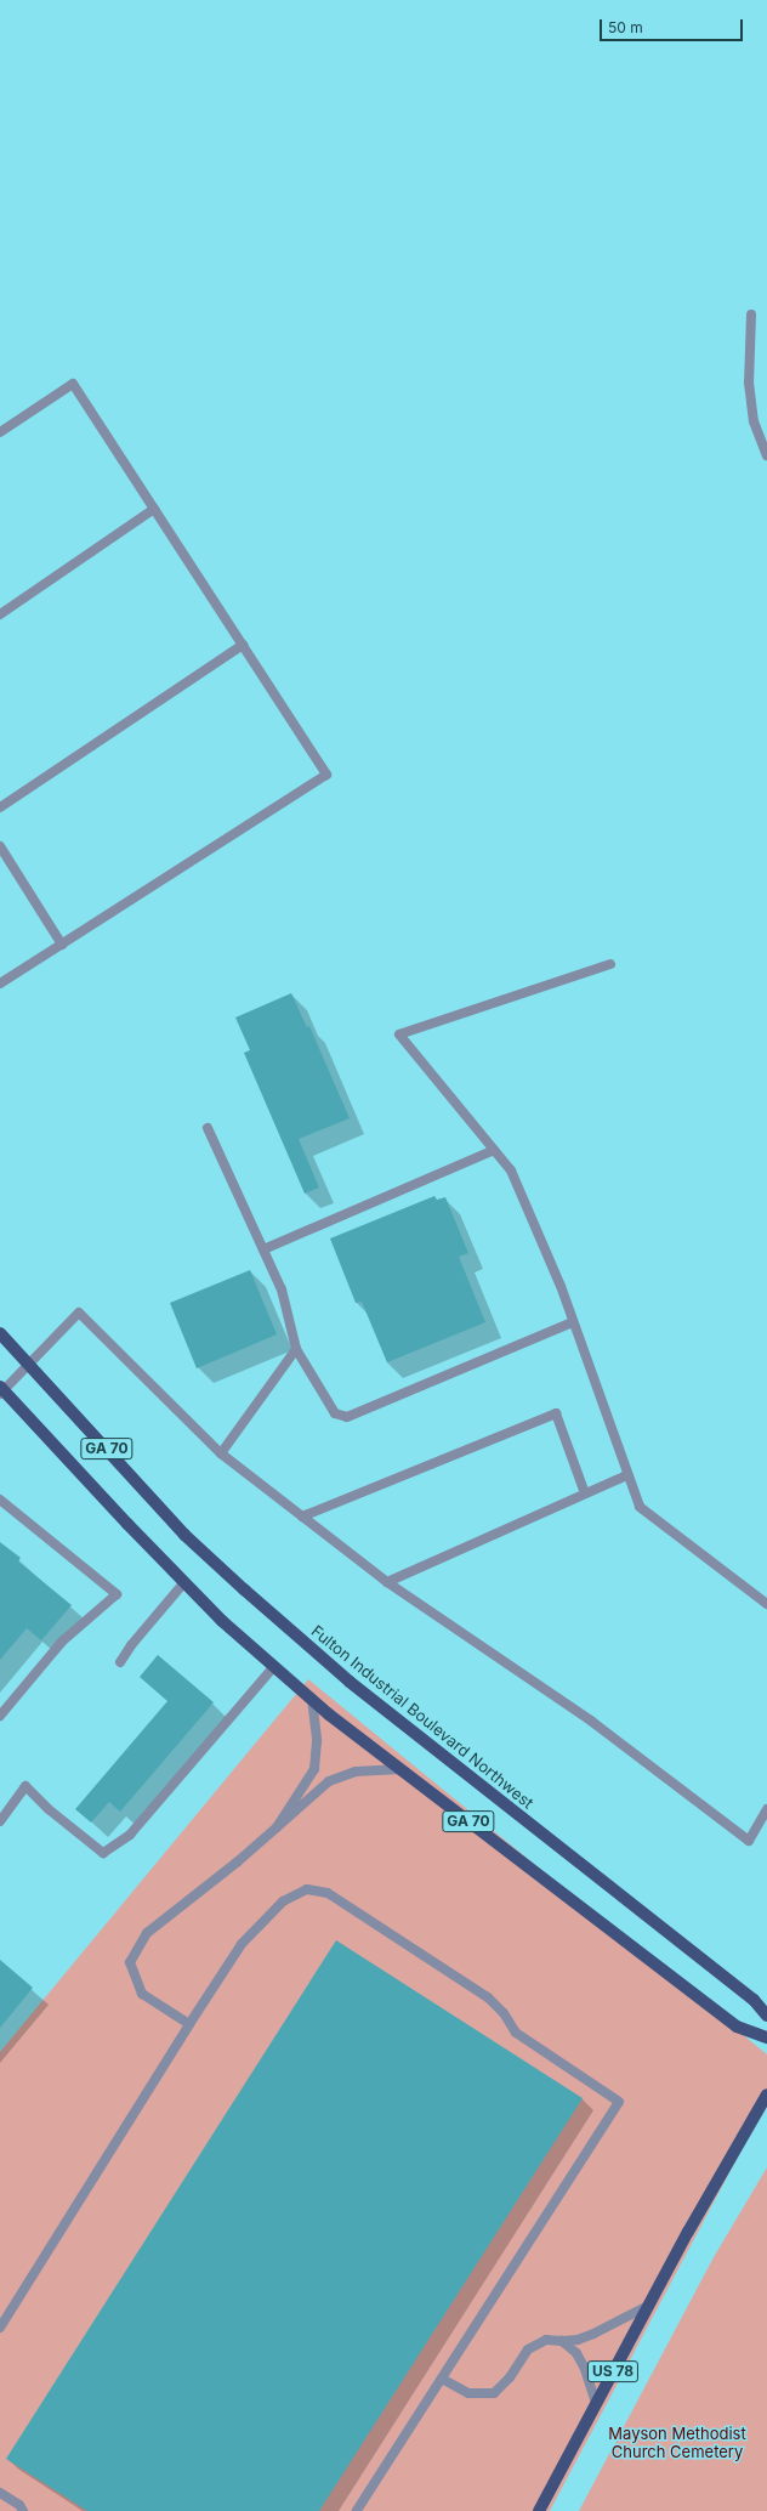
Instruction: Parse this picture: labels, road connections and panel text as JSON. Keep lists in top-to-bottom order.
{
  "streets": {
    "main road": ["GA 70", "Fulton Industrial Boulevard Northwest", "US 78"]
  },
  "parks": ["Mayson Methodist Church Cemetery"],
  "scale_bar": "50 m"
}
